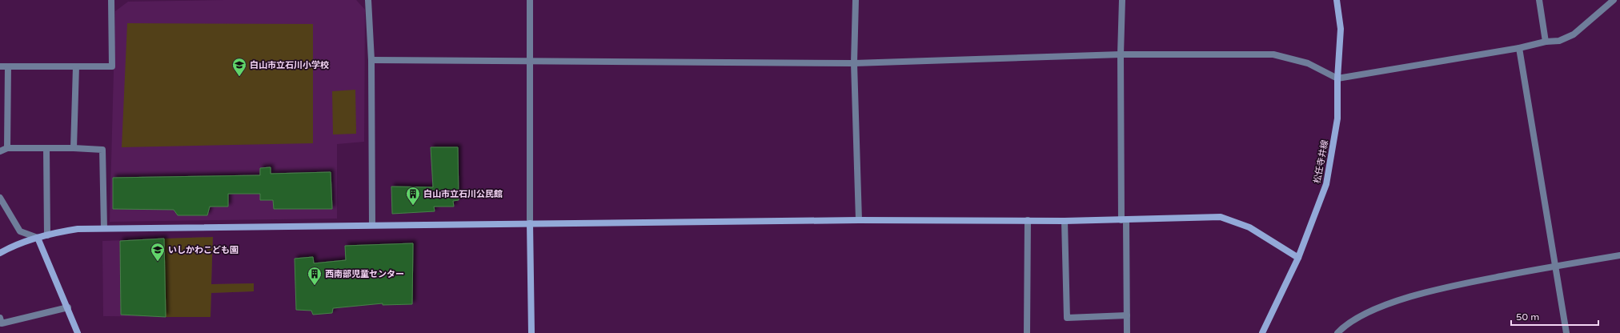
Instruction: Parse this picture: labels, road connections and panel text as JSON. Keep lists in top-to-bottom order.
{
  "streets": {
    "street": ["松任寺井線"]
  },
  "places": {
    "school or university": ["白山市立石川小学校", "いしかわこども園"],
    "building": ["白山市立石川公民館", "西南部児童センター"]
  },
  "scale_bar": "50 m"
}
